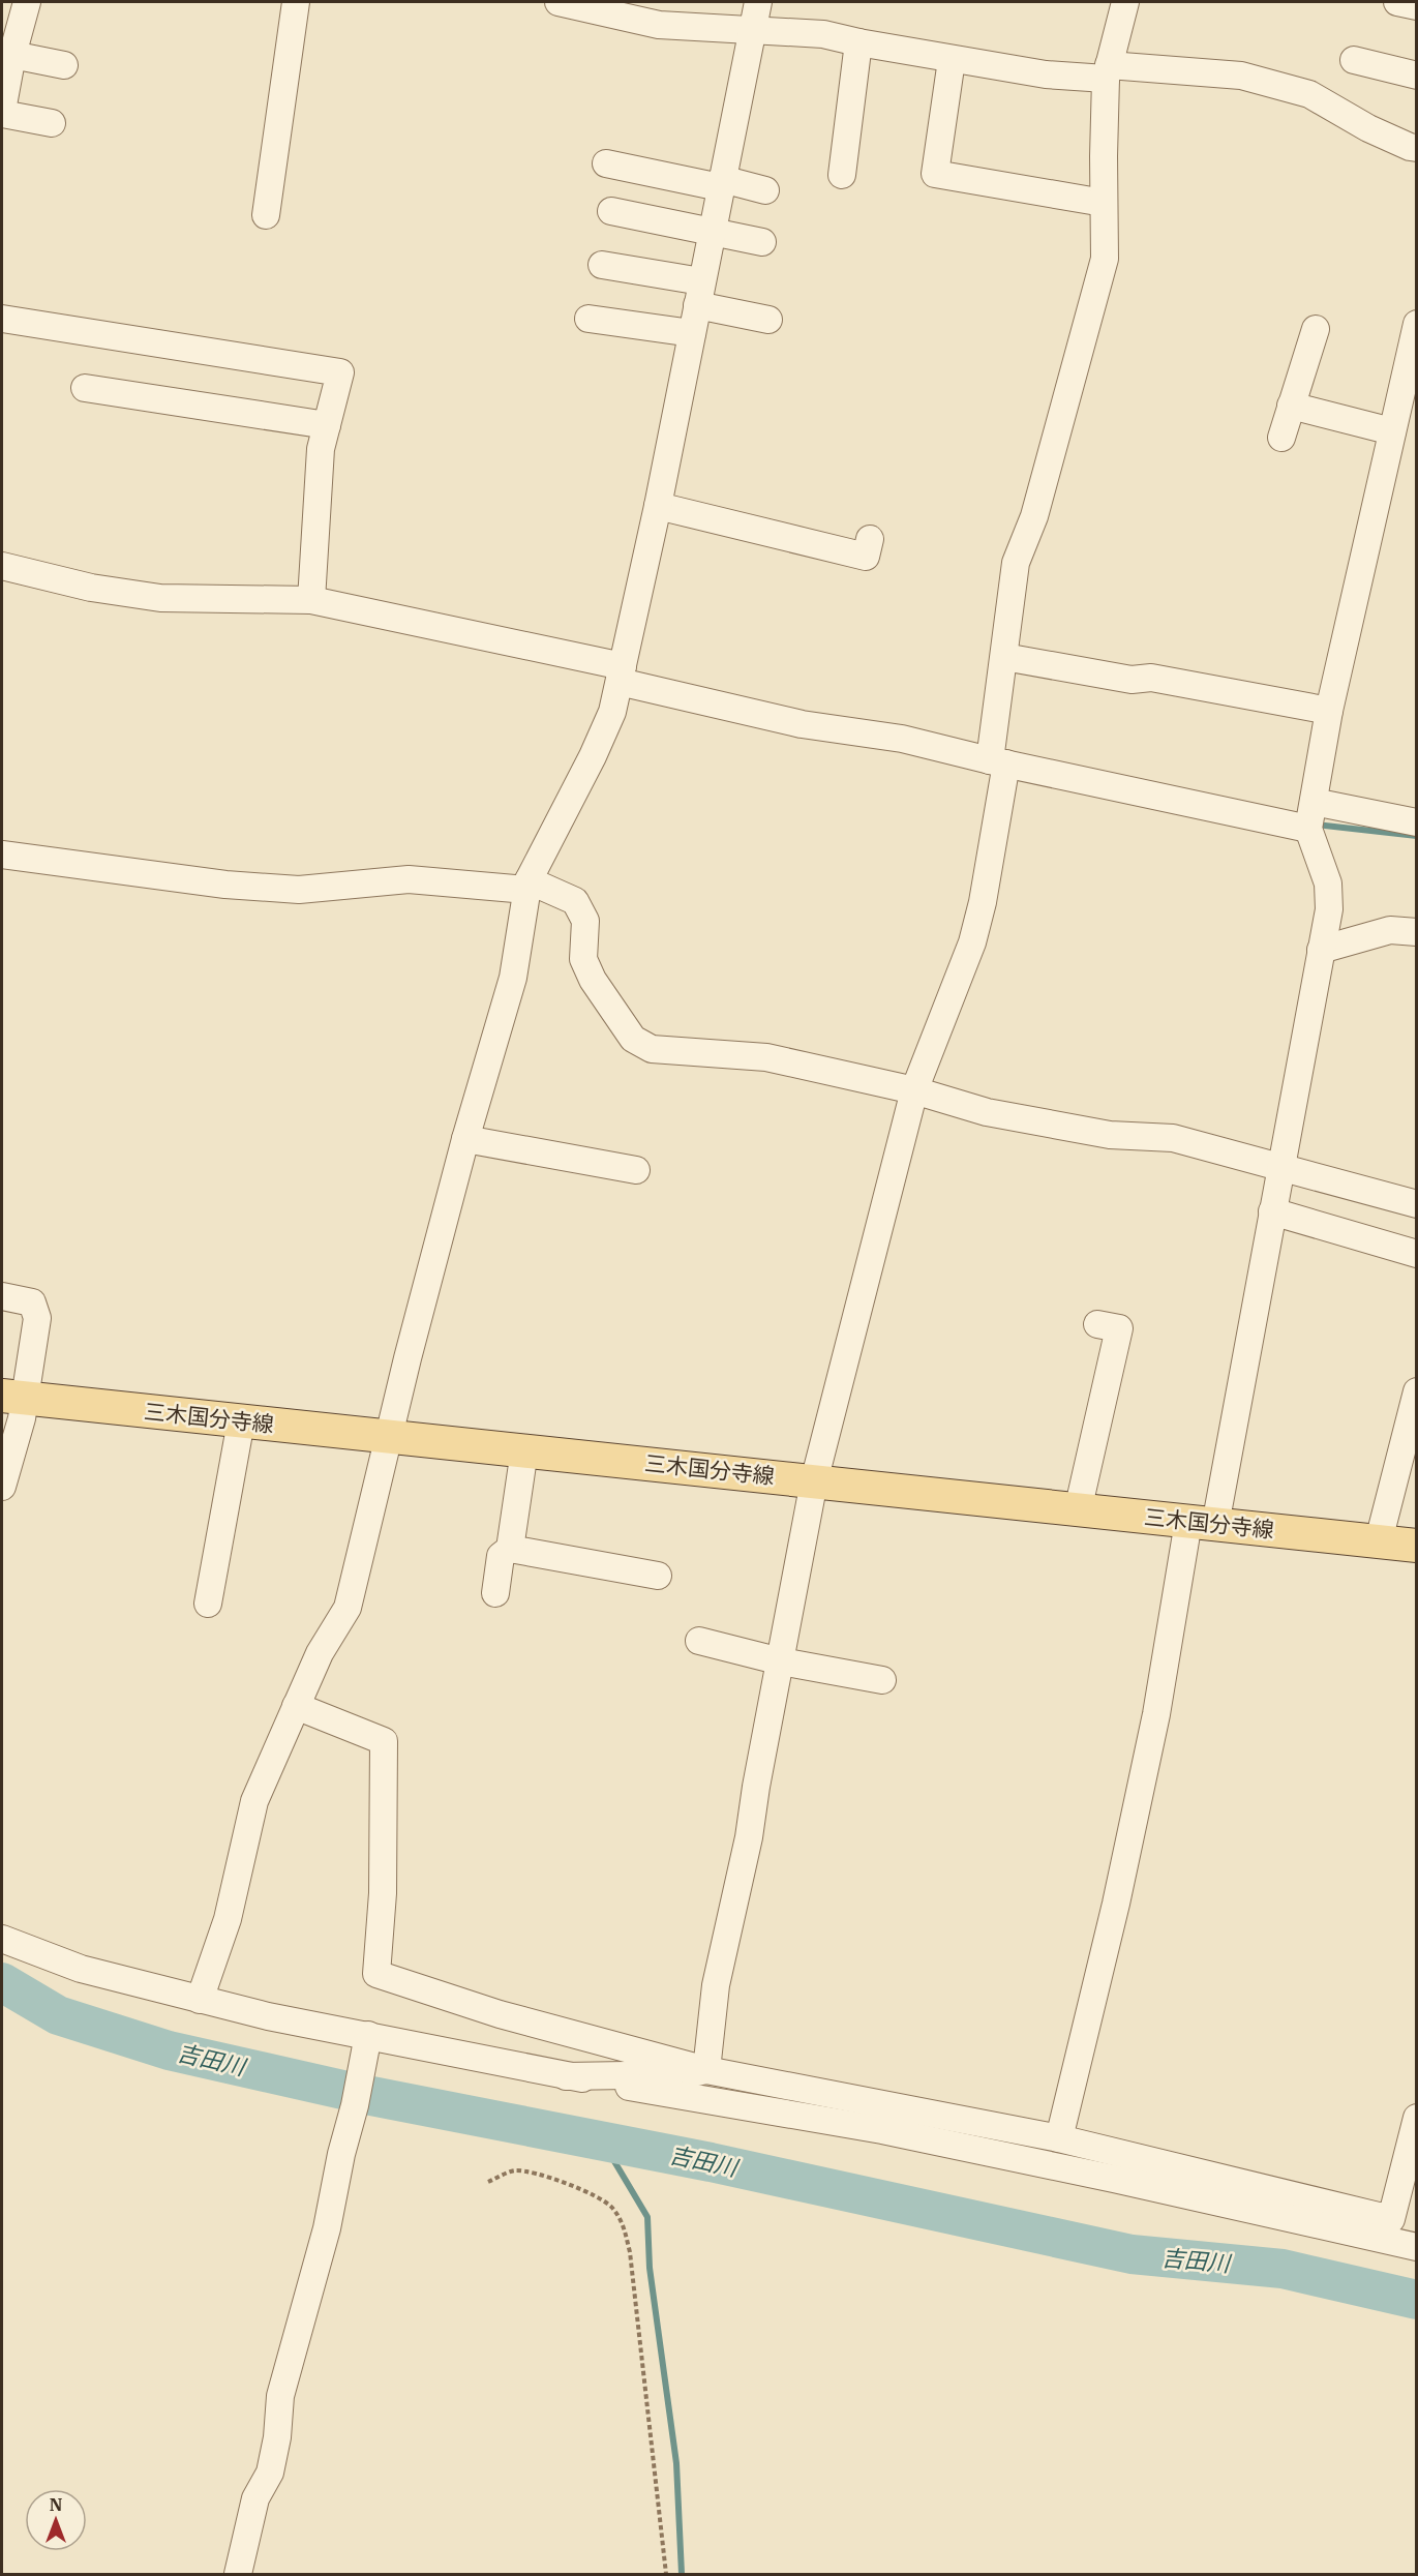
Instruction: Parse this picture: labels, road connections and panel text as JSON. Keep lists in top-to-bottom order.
{
  "streets": {
    "main road": ["三木国分寺線"]
  },
  "water": ["吉田川"],
  "north": "top"
}
